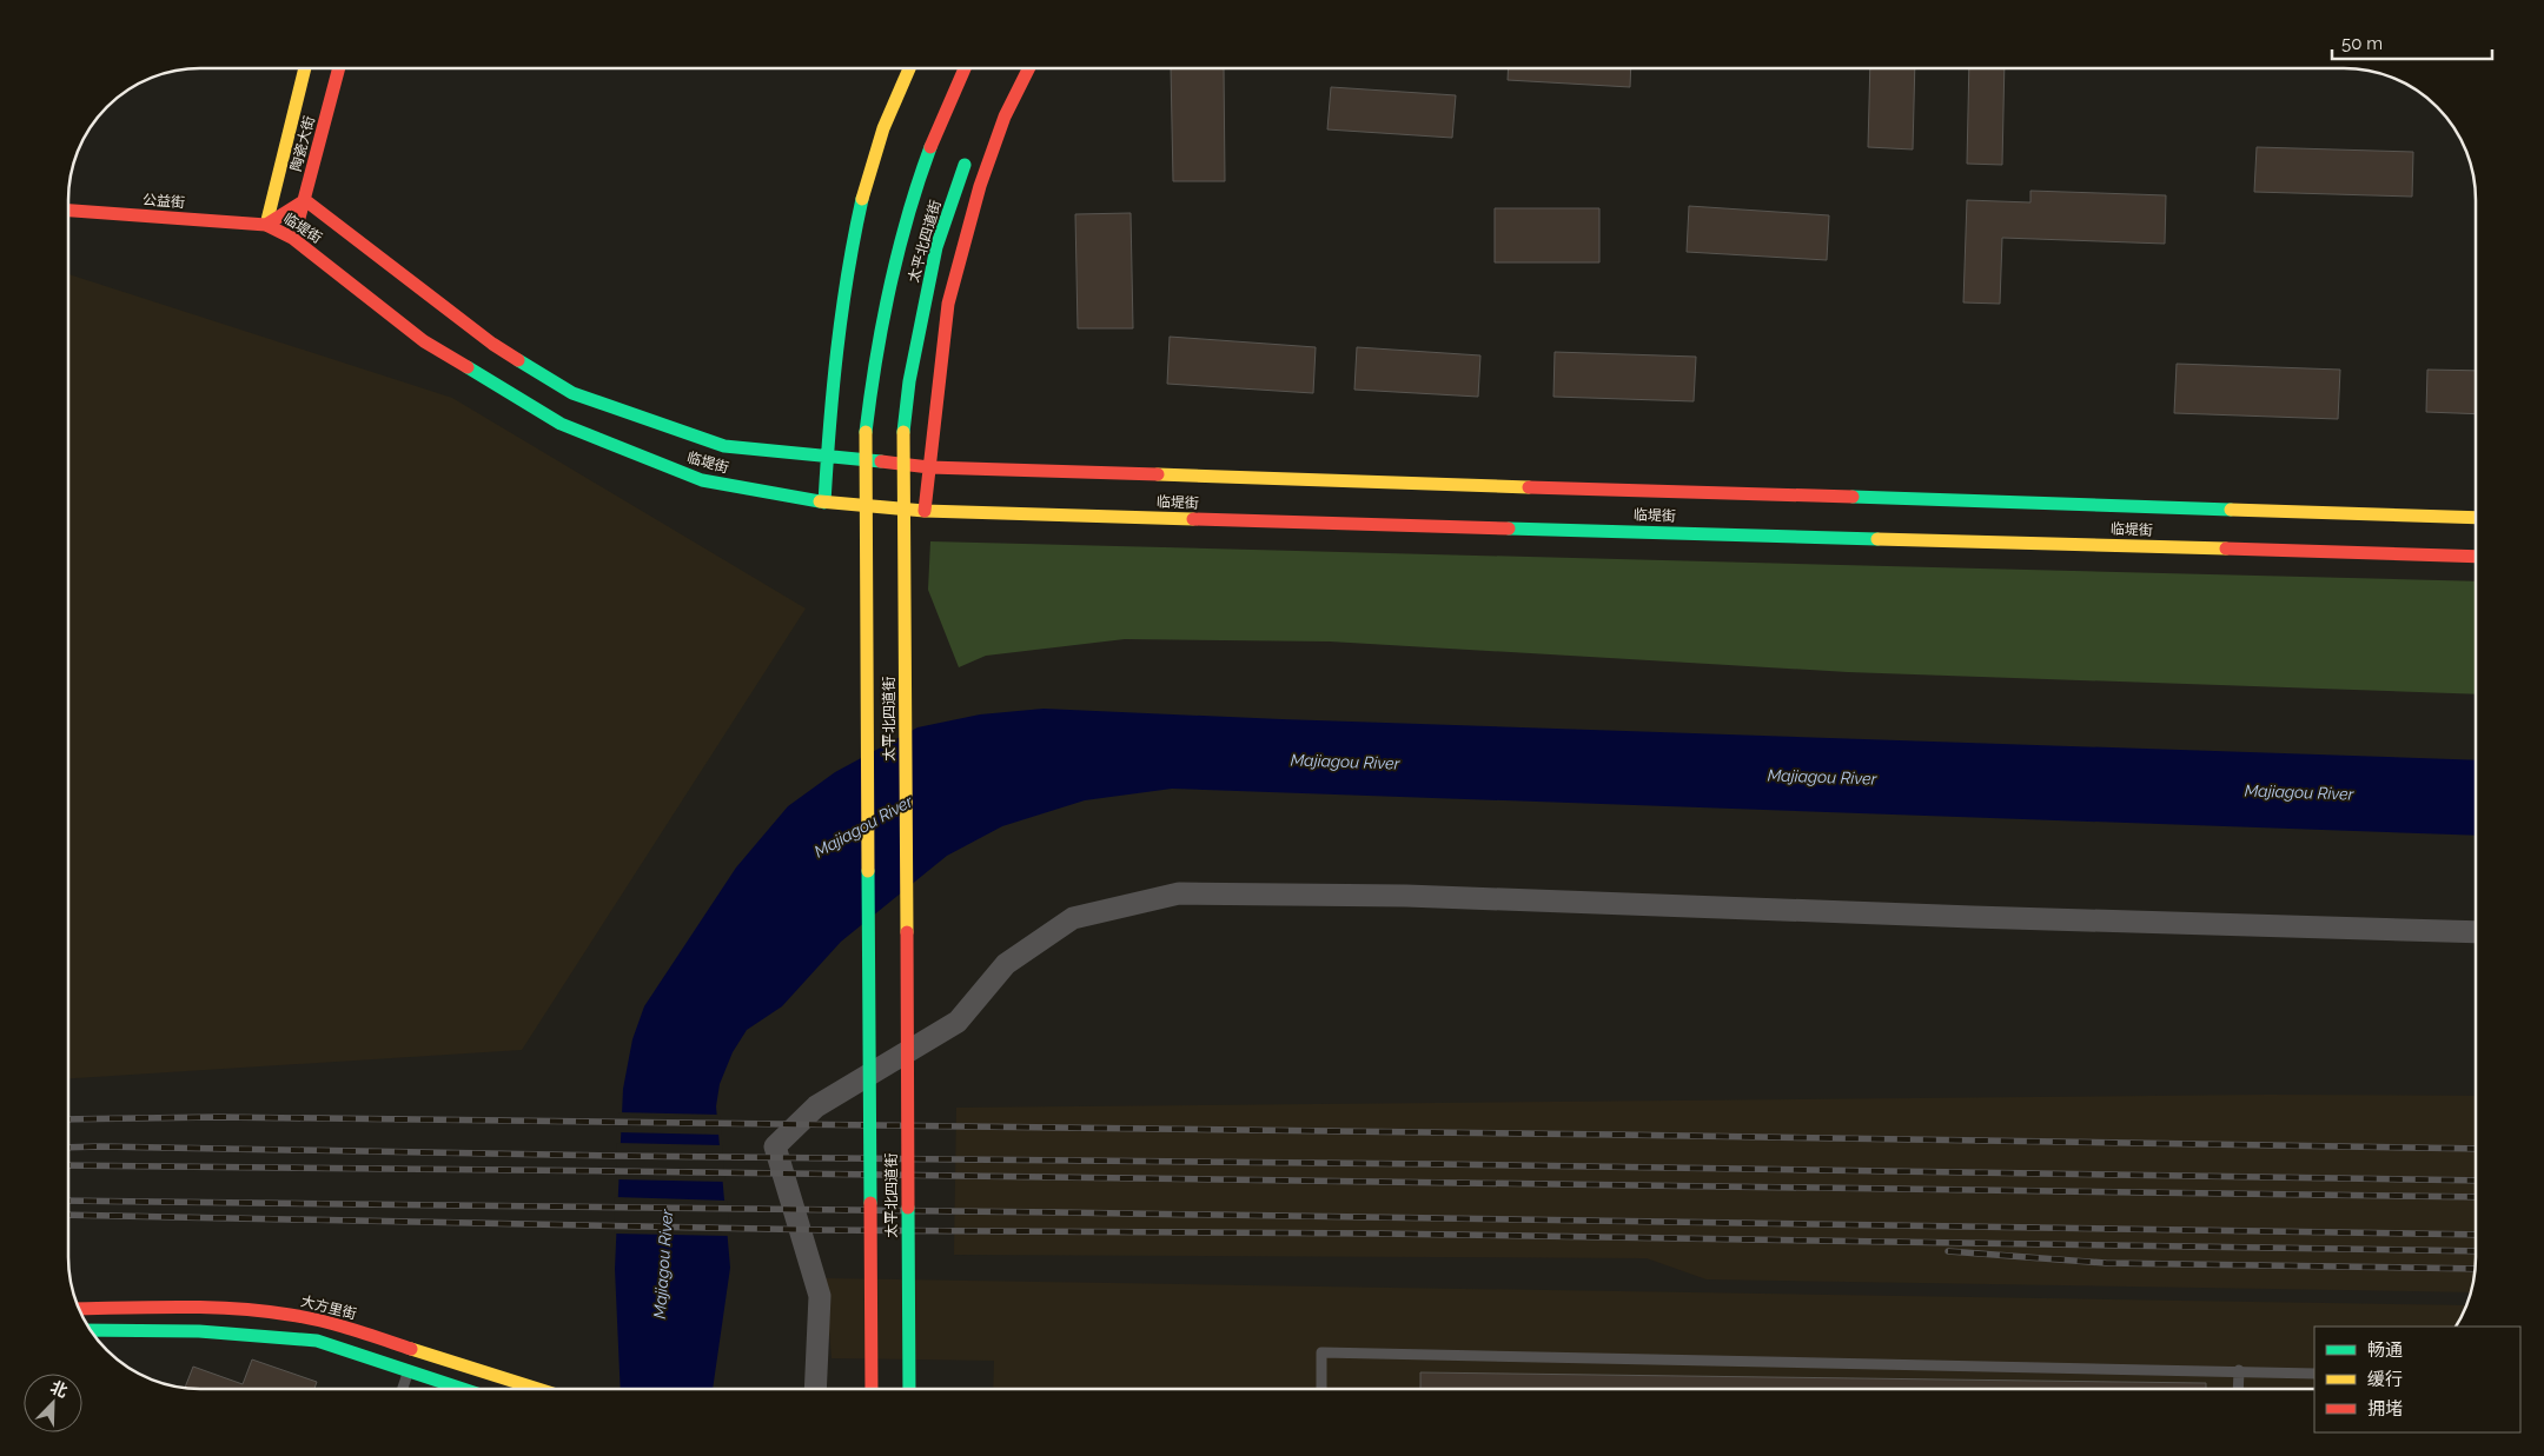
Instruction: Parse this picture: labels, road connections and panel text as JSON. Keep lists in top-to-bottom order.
{
  "streets": {
    "street": [
      "陶瓷大街",
      "公益街",
      "临堤街",
      "太平北四道街",
      "大方里街"
    ]
  },
  "crossings": [
    ["陶瓷大街", "公益街"],
    ["陶瓷大街", "临堤街"],
    ["公益街", "临堤街"]
  ],
  "water": ["Majiagou River"],
  "legend": ["畅通", "缓行", "拥堵"],
  "scale_bar": "50 m",
  "north": "top right"
}
